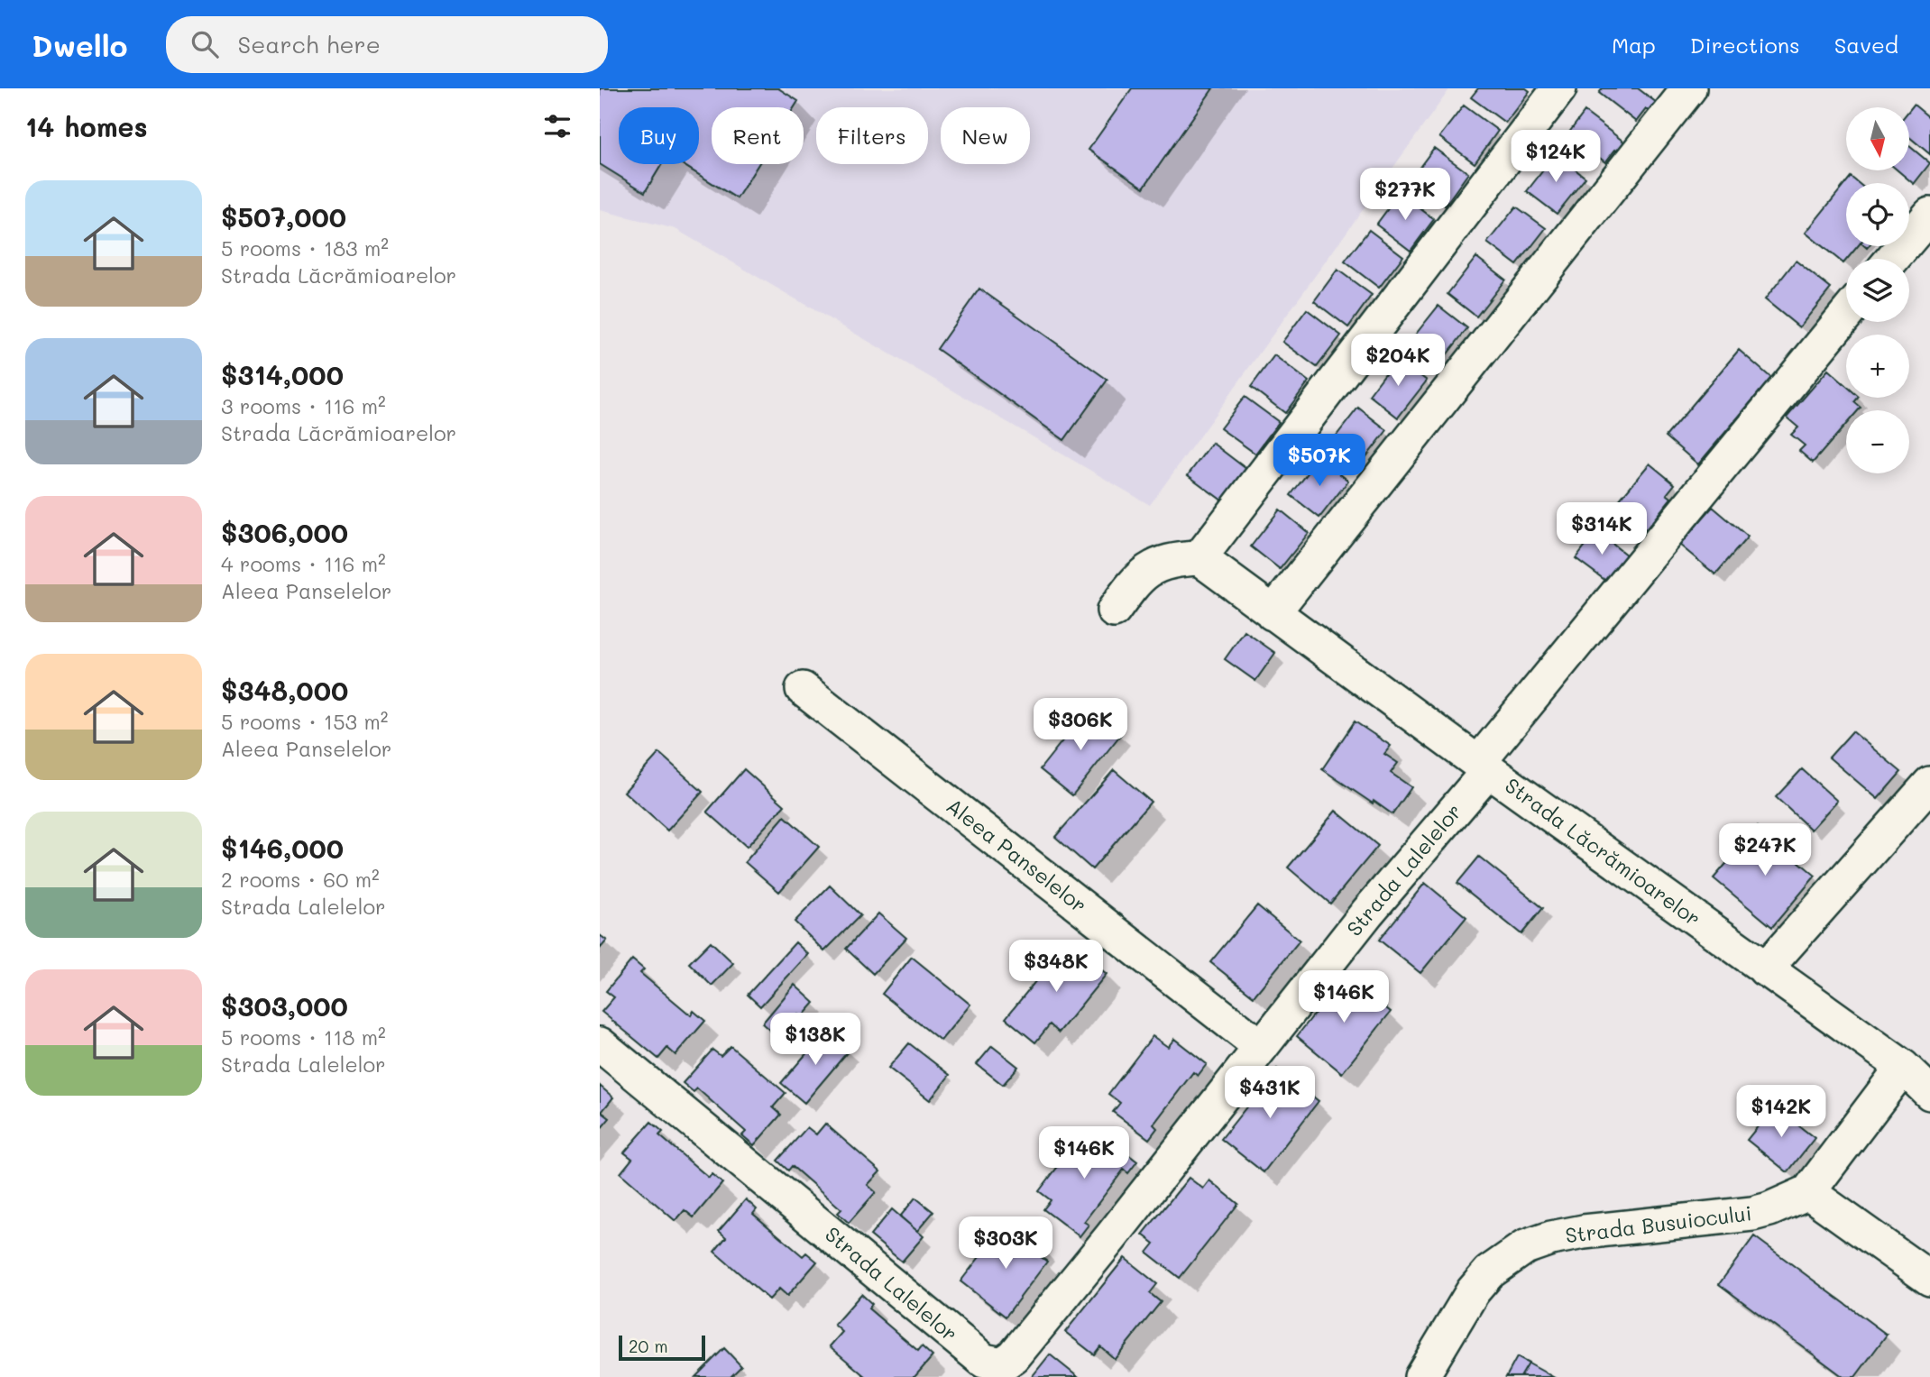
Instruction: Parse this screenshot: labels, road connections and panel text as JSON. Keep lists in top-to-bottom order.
{
  "streets": {
    "street": [
      "Strada Lăcrămioarelor",
      "Aleea Panselelor",
      "Strada Lalelelor",
      "Strada Busuiocului"
    ]
  },
  "crossings": [
    ["Strada Lăcrămioarelor", "Strada Lalelelor"],
    ["Aleea Panselelor", "Strada Lalelelor"]
  ],
  "scale_bar": "20 m",
  "north": "bottom",
  "page": {
    "header": "Dwello",
    "search": "Search here",
    "nav": ["Map", "Directions", "Saved"],
    "heading": "14 homes",
    "map_buttons": ["+", "−"],
    "chip": [
      "Buy",
      "Rent",
      "Filters",
      "New"
    ],
    "price": [
      "$124K",
      "$277K",
      "$204K",
      "$507K",
      "$314K",
      "$306K",
      "$247K",
      "$348K",
      "$146K",
      "$138K",
      "$431K",
      "$142K",
      "$146K",
      "$303K"
    ],
    "list": [
      {
        "name": "$507,000",
        "note": "5 rooms · 183 m² · Strada Lăcrămioarelor"
      },
      {
        "name": "$314,000",
        "note": "3 rooms · 116 m² · Strada Lăcrămioarelor"
      },
      {
        "name": "$306,000",
        "note": "4 rooms · 116 m² · Aleea Panselelor"
      },
      {
        "name": "$348,000",
        "note": "5 rooms · 153 m² · Aleea Panselelor"
      },
      {
        "name": "$146,000",
        "note": "2 rooms · 60 m² · Strada Lalelelor"
      },
      {
        "name": "$303,000",
        "note": "5 rooms · 118 m² · Strada Lalelelor"
      }
    ],
    "scale": "20 m"
  }
}
